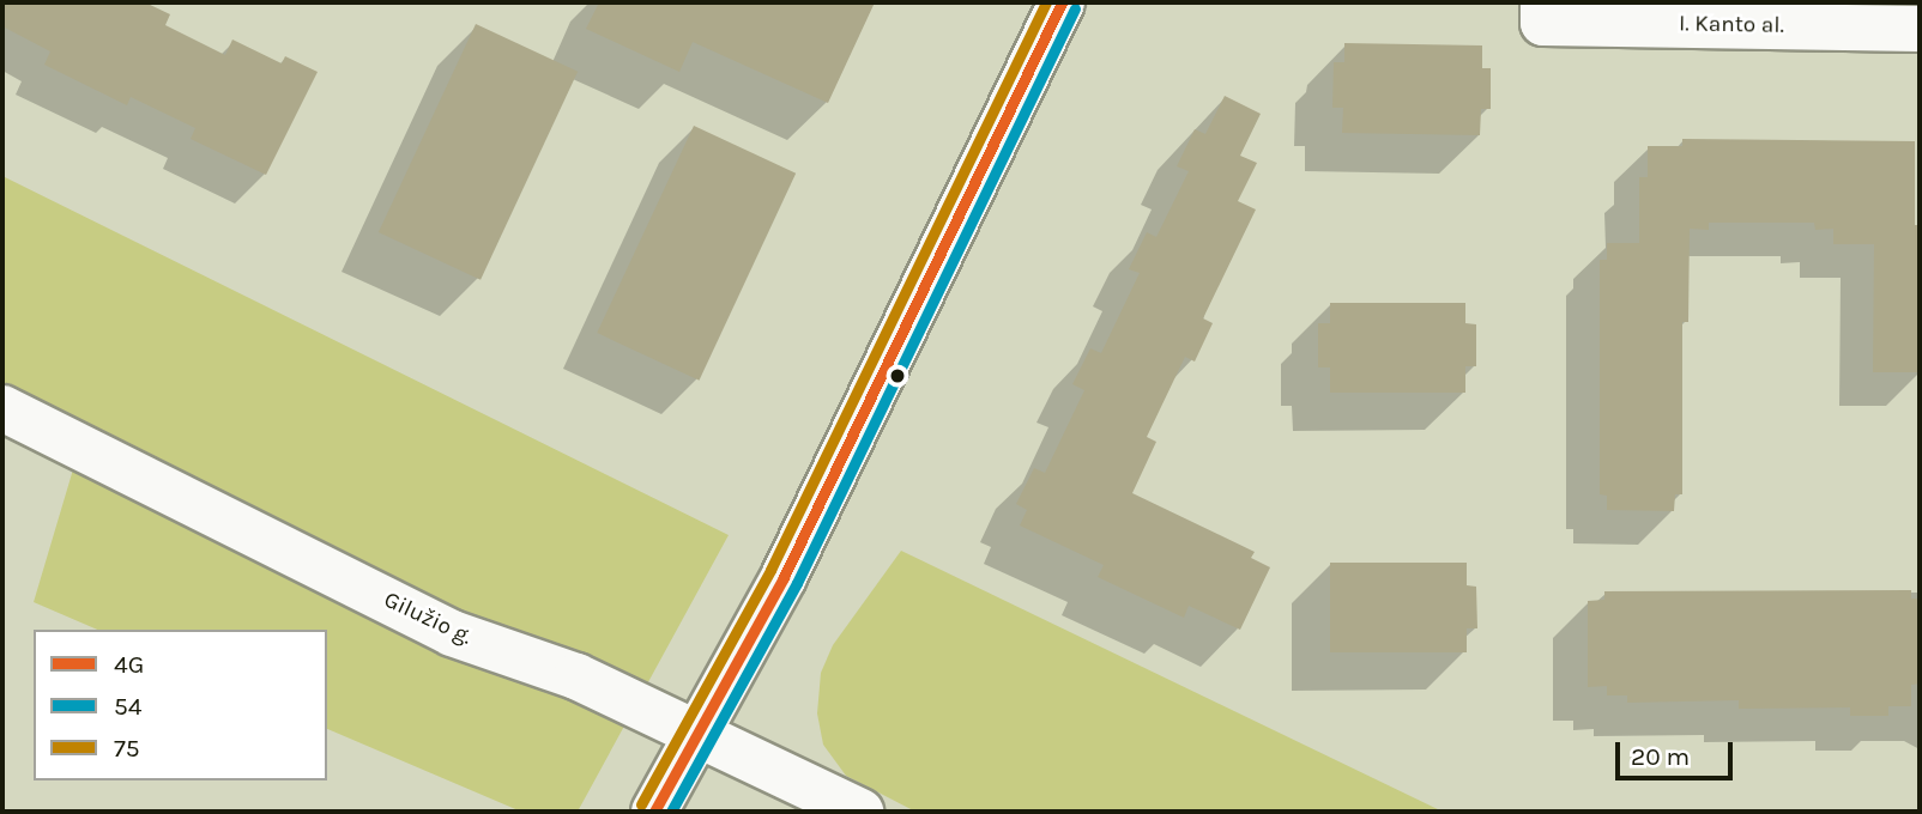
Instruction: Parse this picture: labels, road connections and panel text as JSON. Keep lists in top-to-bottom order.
{
  "streets": {
    "street": ["I. Kanto al.", "Gilužio g."]
  },
  "lines": ["transit line 4G", "transit line 75", "transit line 54"],
  "legend": ["4G", "54", "75"],
  "scale_bar": "20 m"
}
